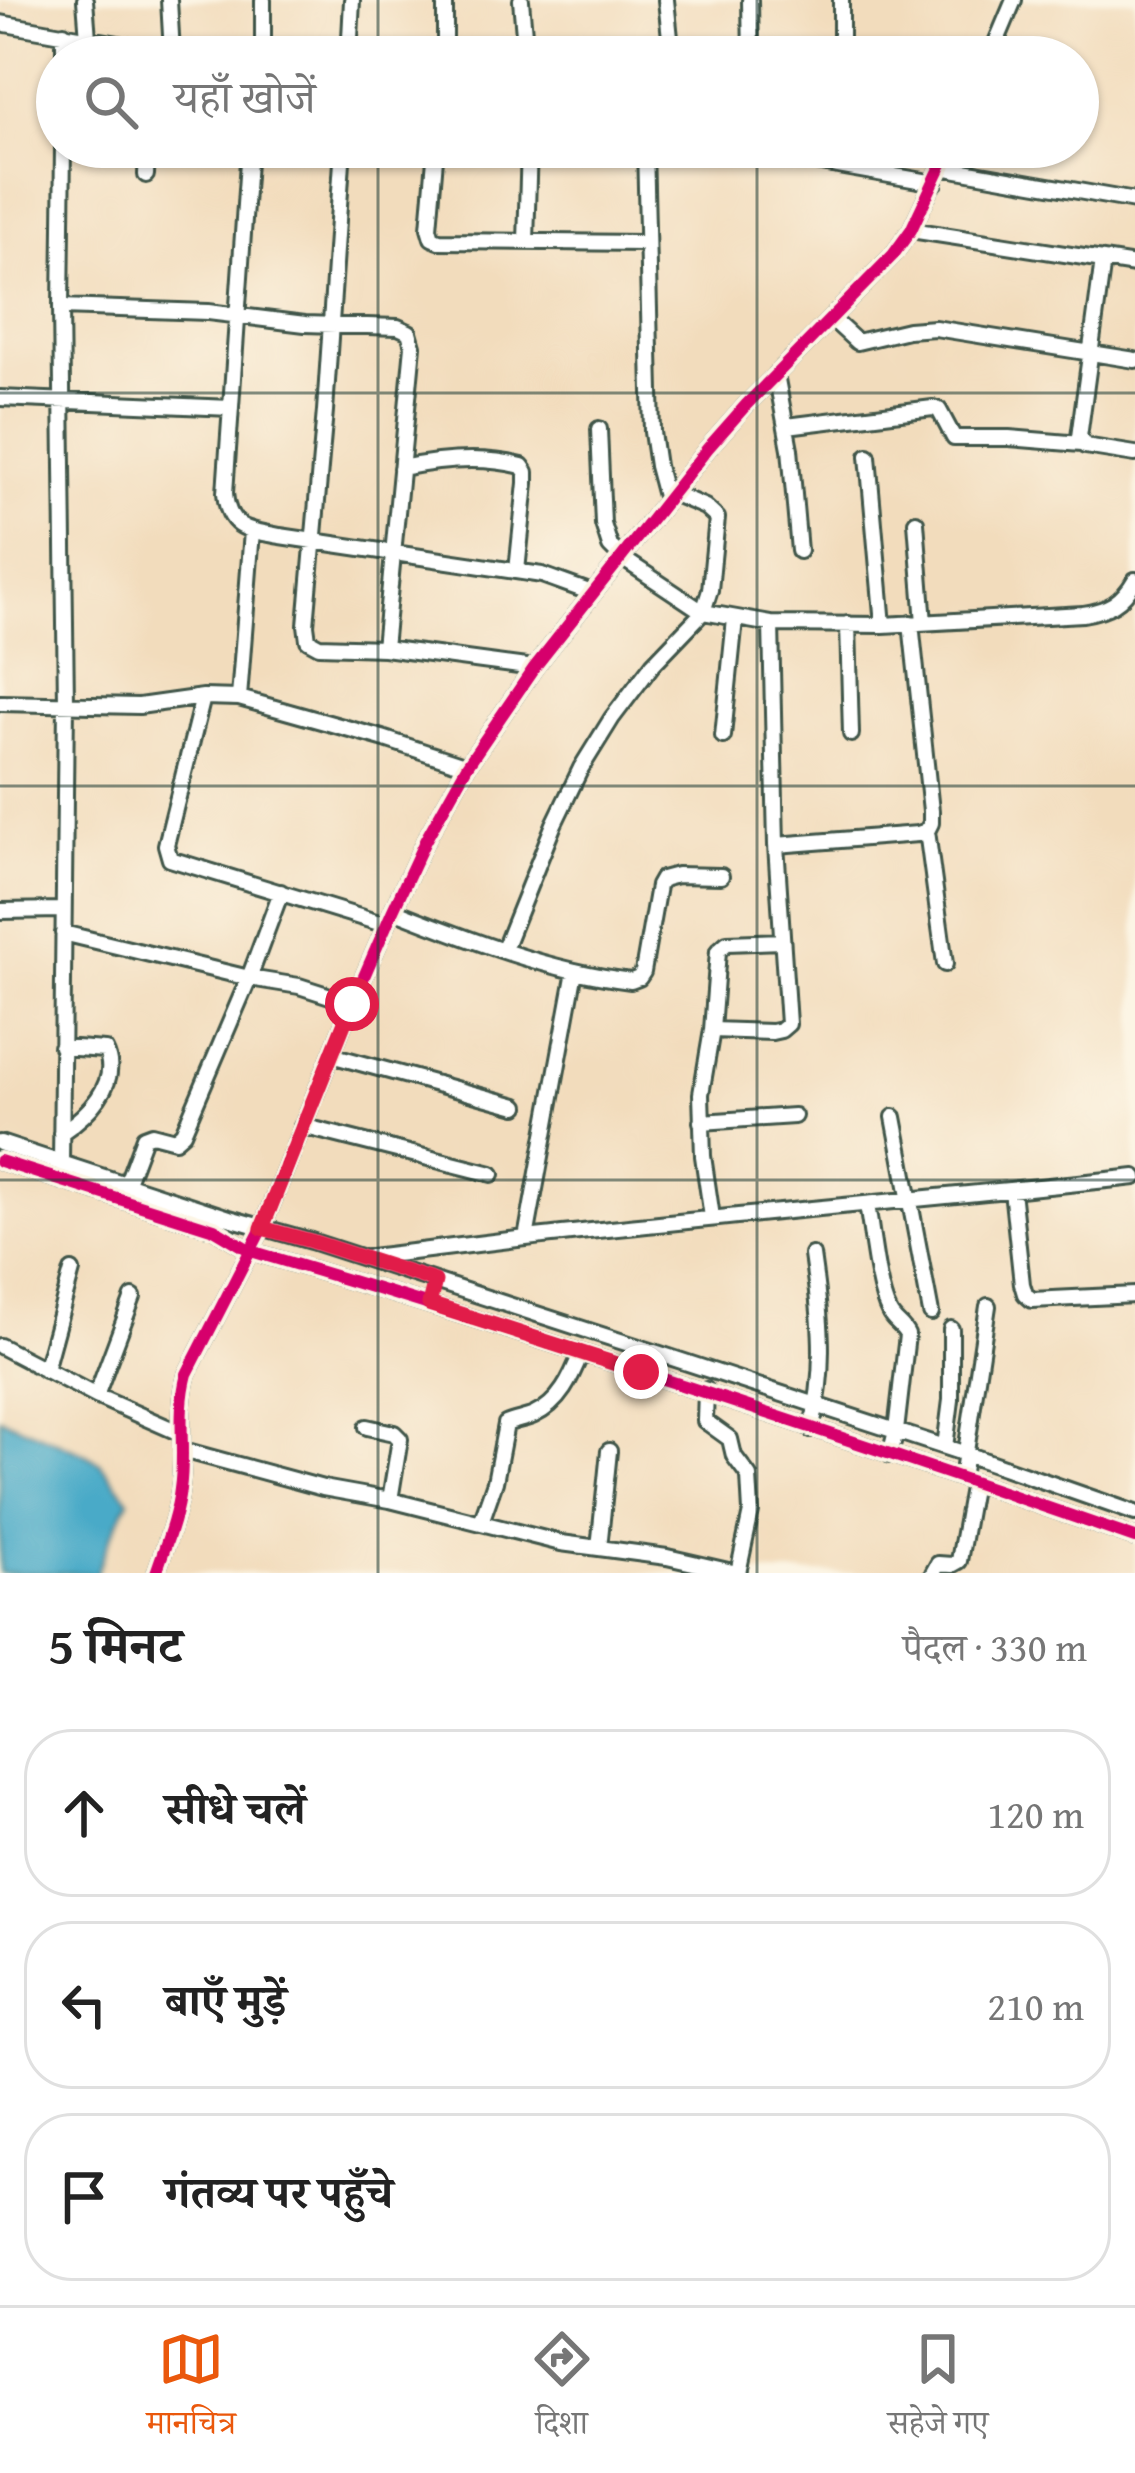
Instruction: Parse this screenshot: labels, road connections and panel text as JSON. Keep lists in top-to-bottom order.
{
  "page": {
    "search": "यहाँ खोजें",
    "heading": ["5 मिनट", "पैदल · 330 m"],
    "list": [
      ["सीधे चलें", "120 m"],
      ["बाएँ मुड़ें", "210 m"],
      "गंतव्य पर पहुँचे"
    ],
    "nav": ["मानचित्र", "दिशा", "सहेजे गए"]
  }
}
